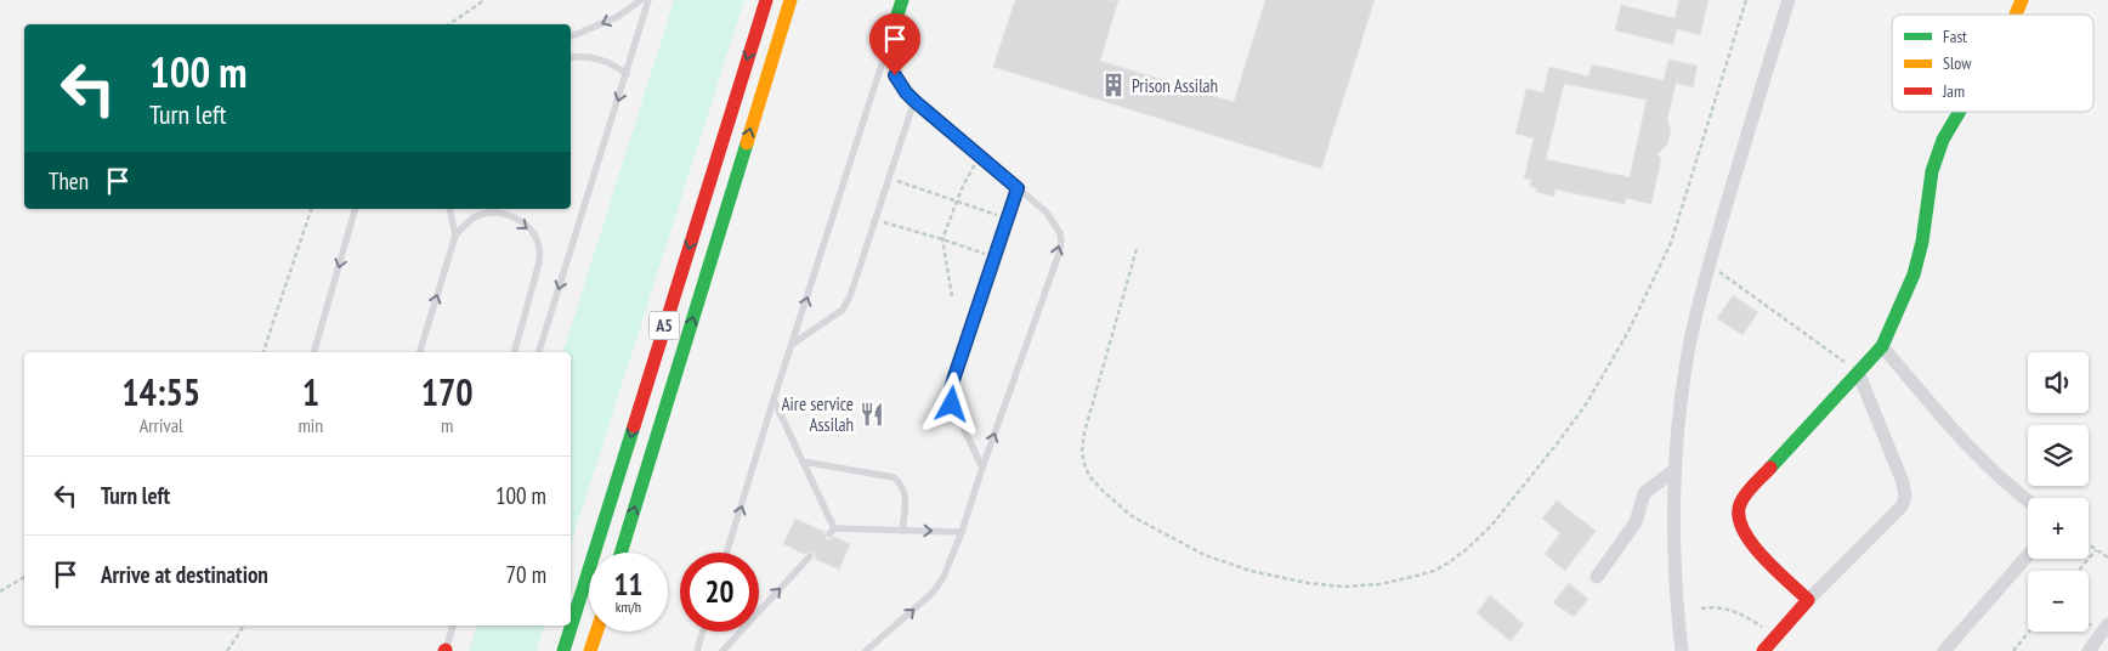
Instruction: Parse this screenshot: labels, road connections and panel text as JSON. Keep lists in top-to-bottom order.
{
  "streets": {
    "main road": ["A5"]
  },
  "places": {
    "building": ["Prison Assilah"],
    "restaurant": ["Aire service Assilah"]
  },
  "legend": ["Fast", "Slow", "Jam"],
  "page": {
    "turn": ["100 m", "Turn left"],
    "then": "Then",
    "map_buttons": ["+", "−"],
    "eta": [
      "14:55",
      "Arrival",
      "1",
      "min",
      "170",
      "m"
    ],
    "list": [
      {
        "name": "Turn left",
        "value": "100 m"
      },
      {
        "name": "Arrive at destination",
        "value": "70 m"
      }
    ],
    "speed": "11 km/h",
    "limit": "20"
  }
}
